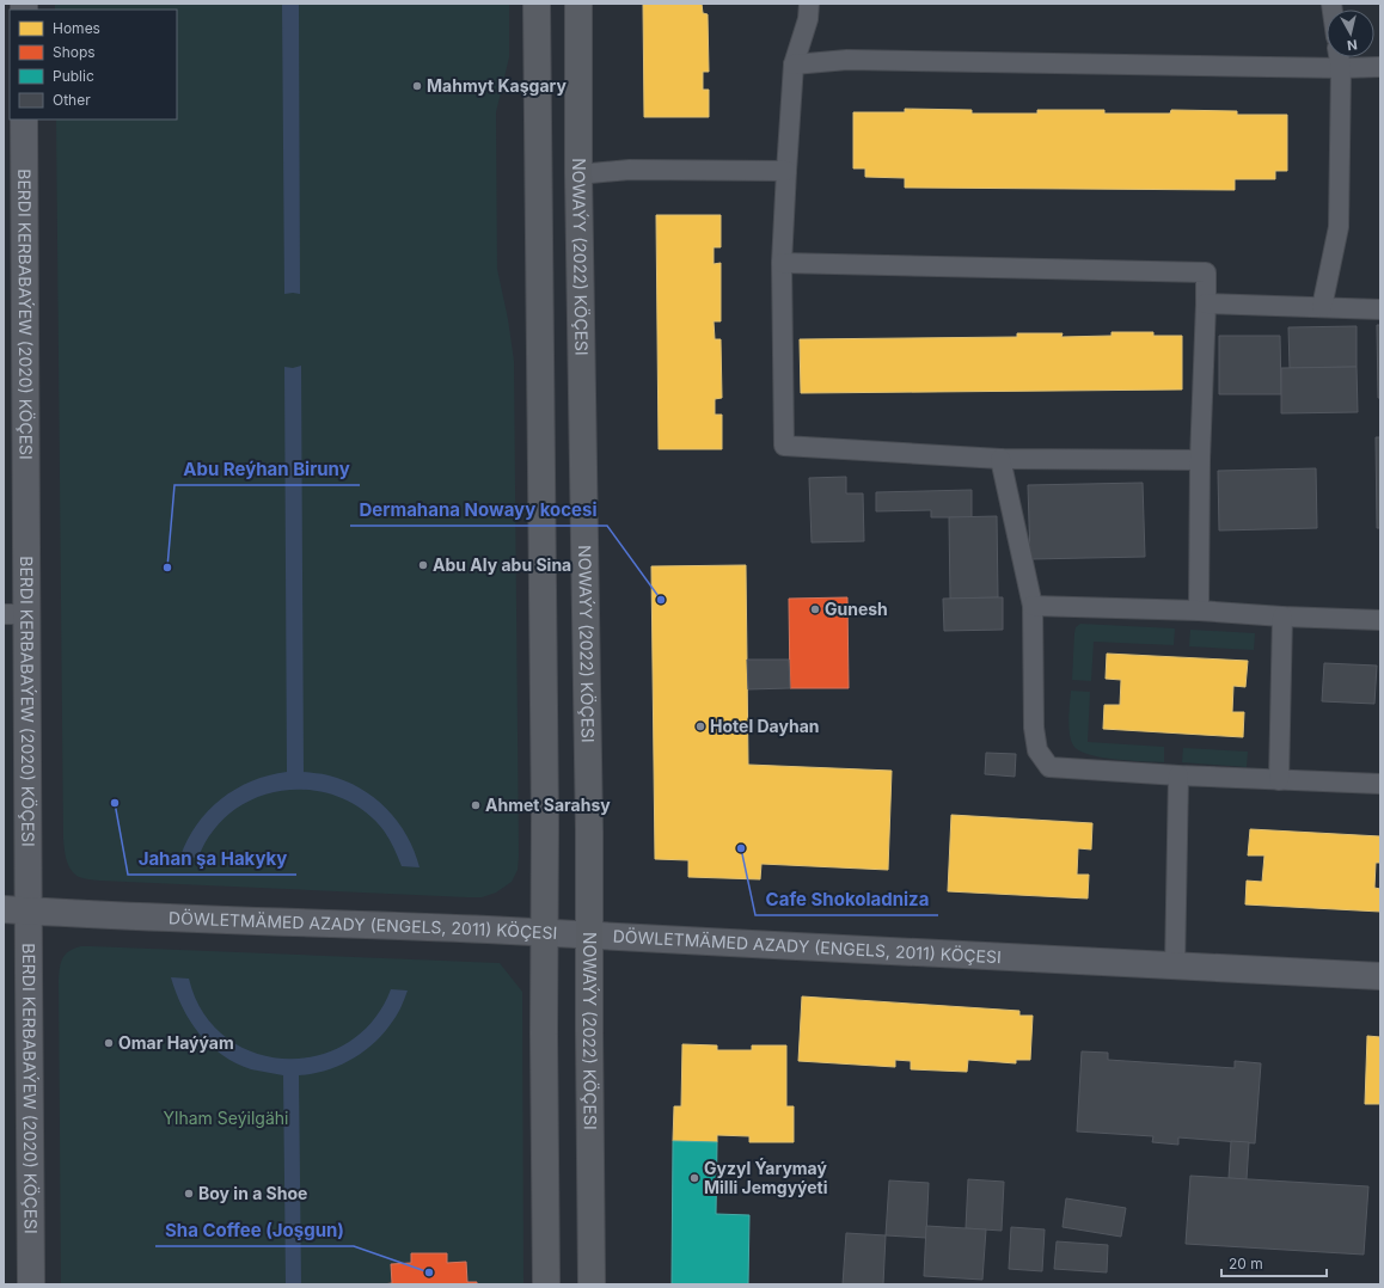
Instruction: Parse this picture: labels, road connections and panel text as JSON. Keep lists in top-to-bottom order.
{
  "streets": {
    "main road": ["NOWAÝY (2022) KÖÇESI"],
    "street": ["BERDI KERBABAÝEW (2020) KÖÇESI", "DÖWLETMÄMED AZADY (ENGELS, 2011) KÖÇESI"]
  },
  "crossings": [
    ["NOWAÝY (2022) KÖÇESI", "DÖWLETMÄMED AZADY (ENGELS, 2011) KÖÇESI"],
    ["BERDI KERBABAÝEW (2020) KÖÇESI", "DÖWLETMÄMED AZADY (ENGELS, 2011) KÖÇESI"]
  ],
  "parks": ["Ylham Seýilgähi"],
  "places": [
    "Mahmyt Kaşgary",
    "Abu Aly abu Sina",
    "Abu Reýhan Biruny",
    "Dermahana Nowayy kocesi",
    "Gunesh",
    "Hotel Dayhan",
    "Jahan şa Hakyky",
    "Ahmet Sarahsy",
    "Cafe Shokoladniza",
    "Omar Haýýam",
    "Gyzyl Ýarymaý Milli Jemgyýeti",
    "Boy in a Shoe",
    "Sha Coffee (Joşgun)"
  ],
  "legend": [
    "Homes",
    "Shops",
    "Public",
    "Other"
  ],
  "scale_bar": "20 m",
  "north": "bottom"
}
